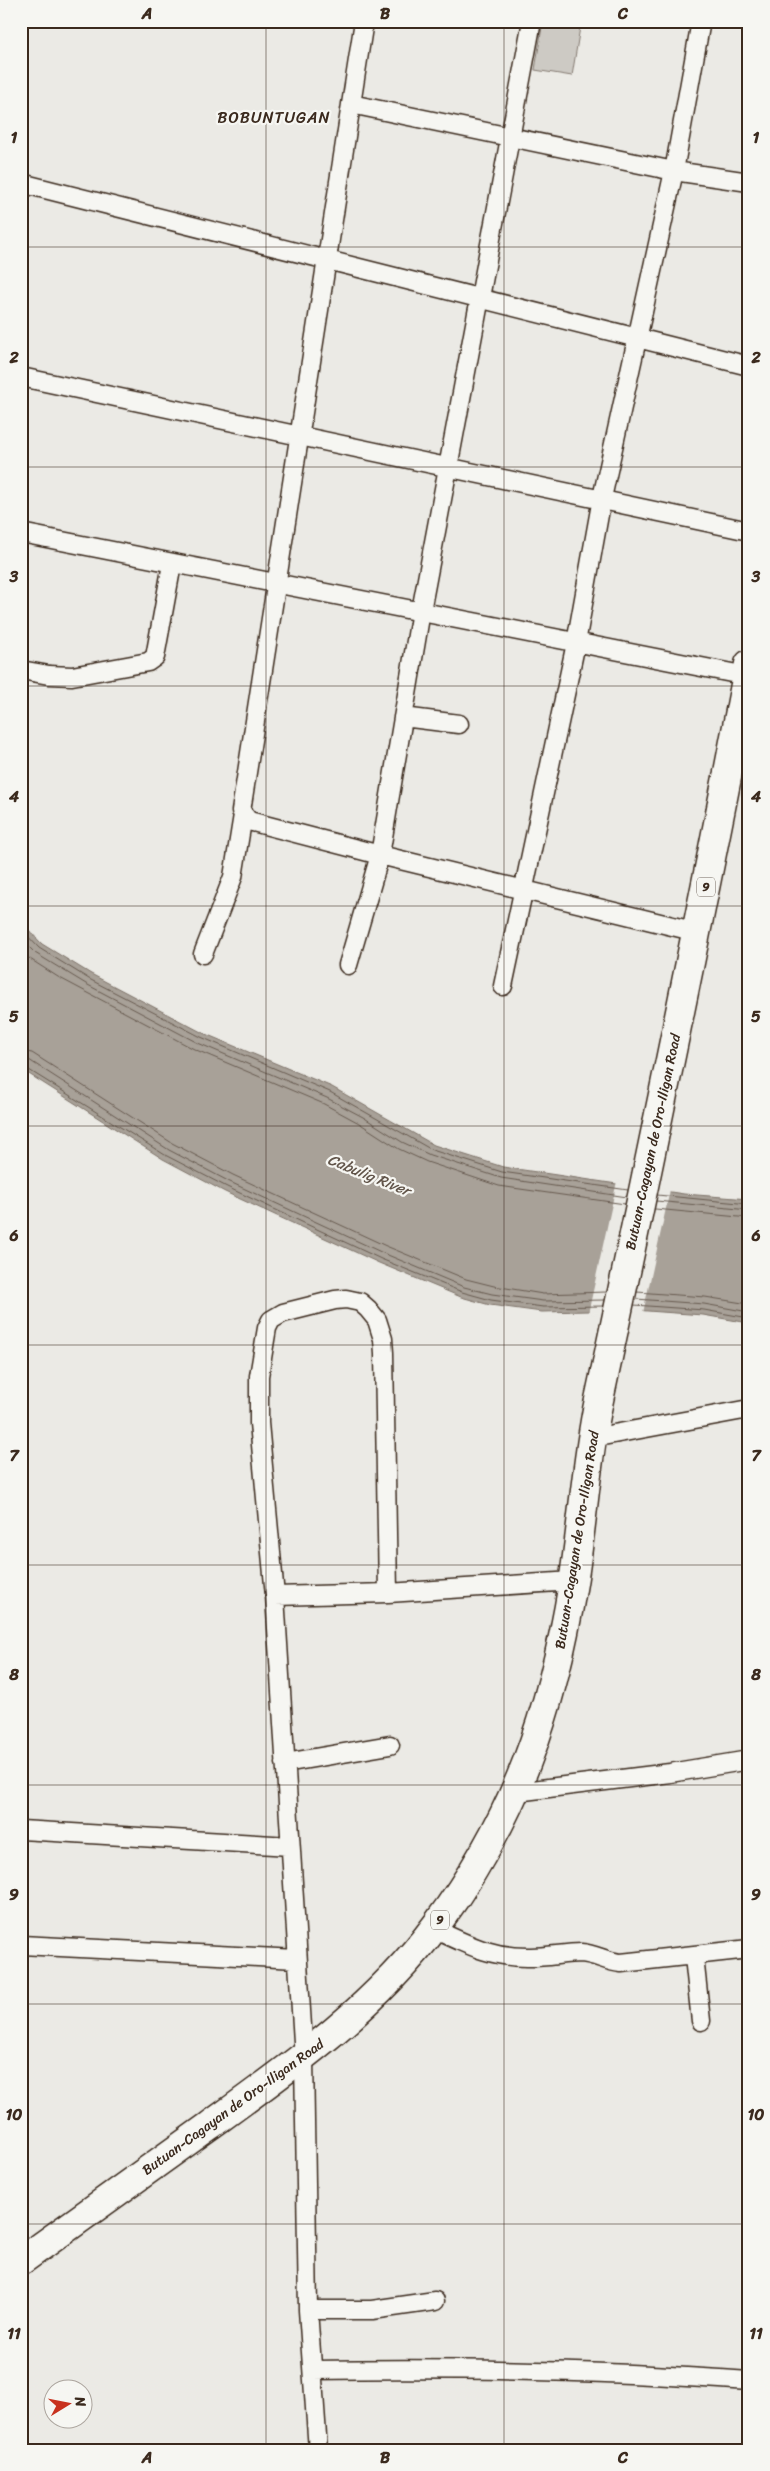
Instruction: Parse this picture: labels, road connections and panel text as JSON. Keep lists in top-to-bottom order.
{
  "streets": {
    "highway": ["9", "Butuan-Cagayan de Oro-Iligan Road"]
  },
  "districts": ["BOBUNTUGAN"],
  "water": ["Cabulig River"],
  "north": "right",
  "grid": {
    "columns": ["A", "B", "C"],
    "rows": [
      "1",
      "2",
      "3",
      "4",
      "5",
      "6",
      "7",
      "8",
      "9",
      "10",
      "11"
    ]
  }
}
